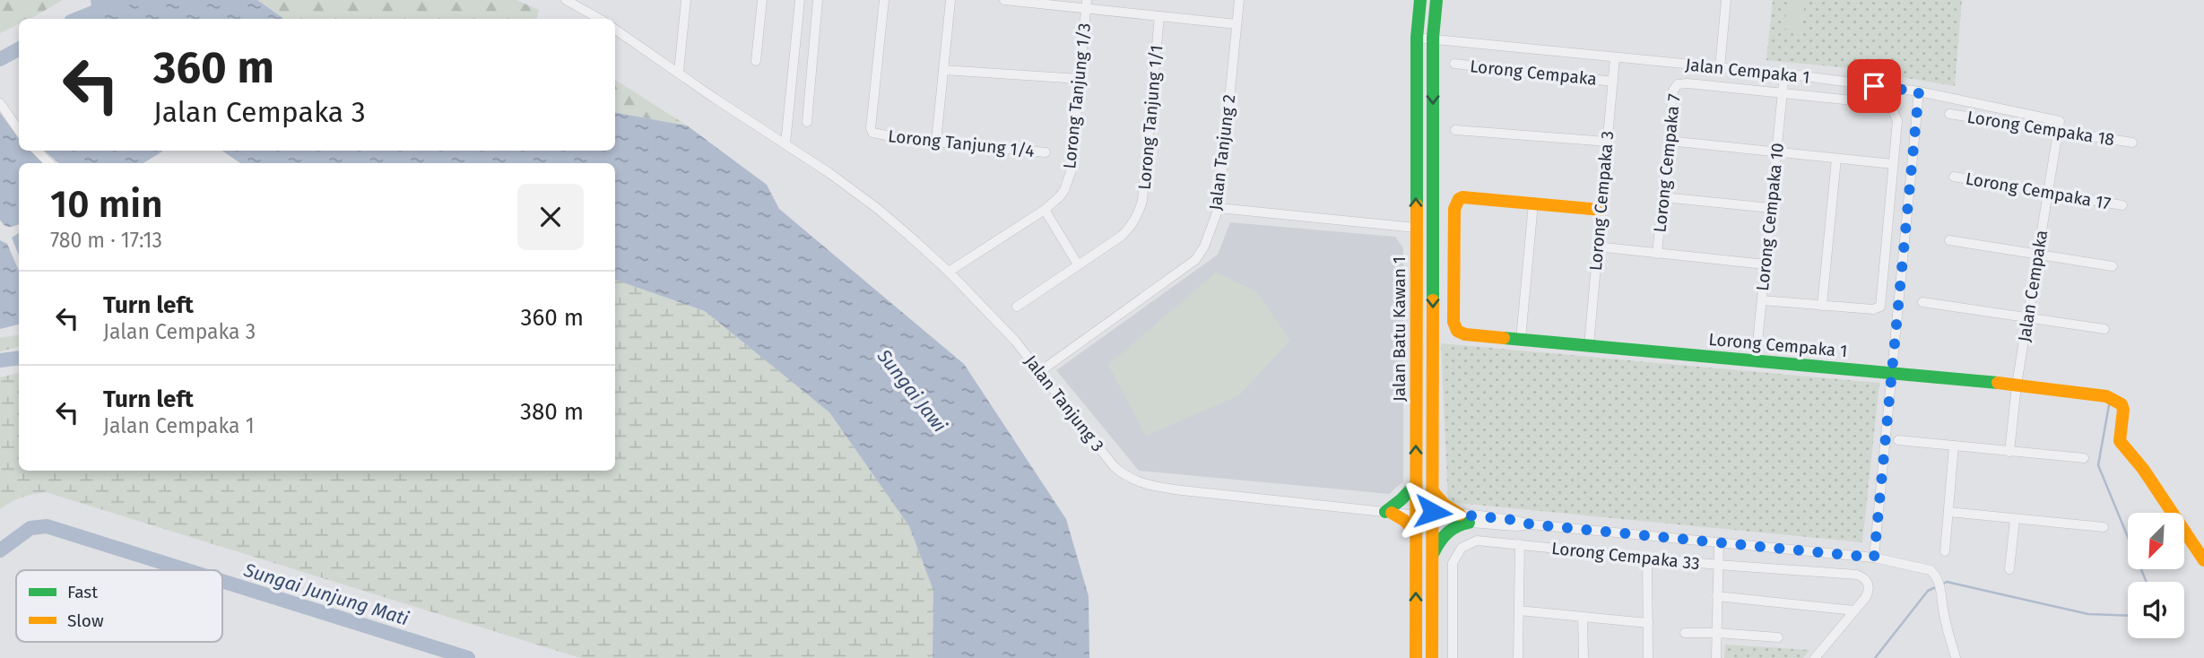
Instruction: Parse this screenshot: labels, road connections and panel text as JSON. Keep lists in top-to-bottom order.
{
  "streets": {
    "street": [
      "Jalan Cempaka 1",
      "Lorong Cempaka",
      "Lorong Tanjung 1/3",
      "Lorong Tanjung 1/1",
      "Lorong Cempaka 18",
      "Lorong Tanjung 1/4",
      "Jalan Tanjung 2",
      "Lorong Cempaka 7",
      "Lorong Cempaka 17",
      "Lorong Cempaka 3",
      "Lorong Cempaka 10",
      "Jalan Cempaka",
      "Jalan Batu Kawan 1",
      "Lorong Cempaka 1",
      "Jalan Tanjung 3",
      "Lorong Cempaka 33"
    ]
  },
  "crossings": [
    ["Jalan Cempaka 1", "Lorong Cempaka 7"],
    ["Jalan Cempaka 1", "Lorong Cempaka 3"],
    ["Jalan Cempaka 1", "Lorong Cempaka 10"],
    ["Jalan Cempaka 1", "Jalan Cempaka"],
    ["Jalan Cempaka 1", "Jalan Batu Kawan 1"],
    ["Lorong Cempaka", "Lorong Cempaka 3"],
    ["Lorong Tanjung 1/3", "Jalan Tanjung 3"],
    ["Lorong Cempaka 18", "Jalan Cempaka"],
    ["Jalan Tanjung 2", "Jalan Tanjung 3"],
    ["Lorong Cempaka 17", "Jalan Cempaka"],
    ["Lorong Cempaka 3", "Lorong Cempaka 1"],
    ["Lorong Cempaka 10", "Lorong Cempaka 1"],
    ["Jalan Cempaka", "Lorong Cempaka 1"],
    ["Jalan Batu Kawan 1", "Jalan Tanjung 3"]
  ],
  "water": ["Sungai Jawi", "Sungai Junjung Mati"],
  "legend": ["Fast", "Slow"],
  "north": "bottom left",
  "page": {
    "turn": ["360 m", "Jalan Cempaka 3"],
    "heading": ["10 min", "780 m · 17:13"],
    "list": [
      {
        "name": "Turn left",
        "note": "Jalan Cempaka 3",
        "value": "360 m"
      },
      {
        "name": "Turn left",
        "note": "Jalan Cempaka 1",
        "value": "380 m"
      }
    ]
  }
}
